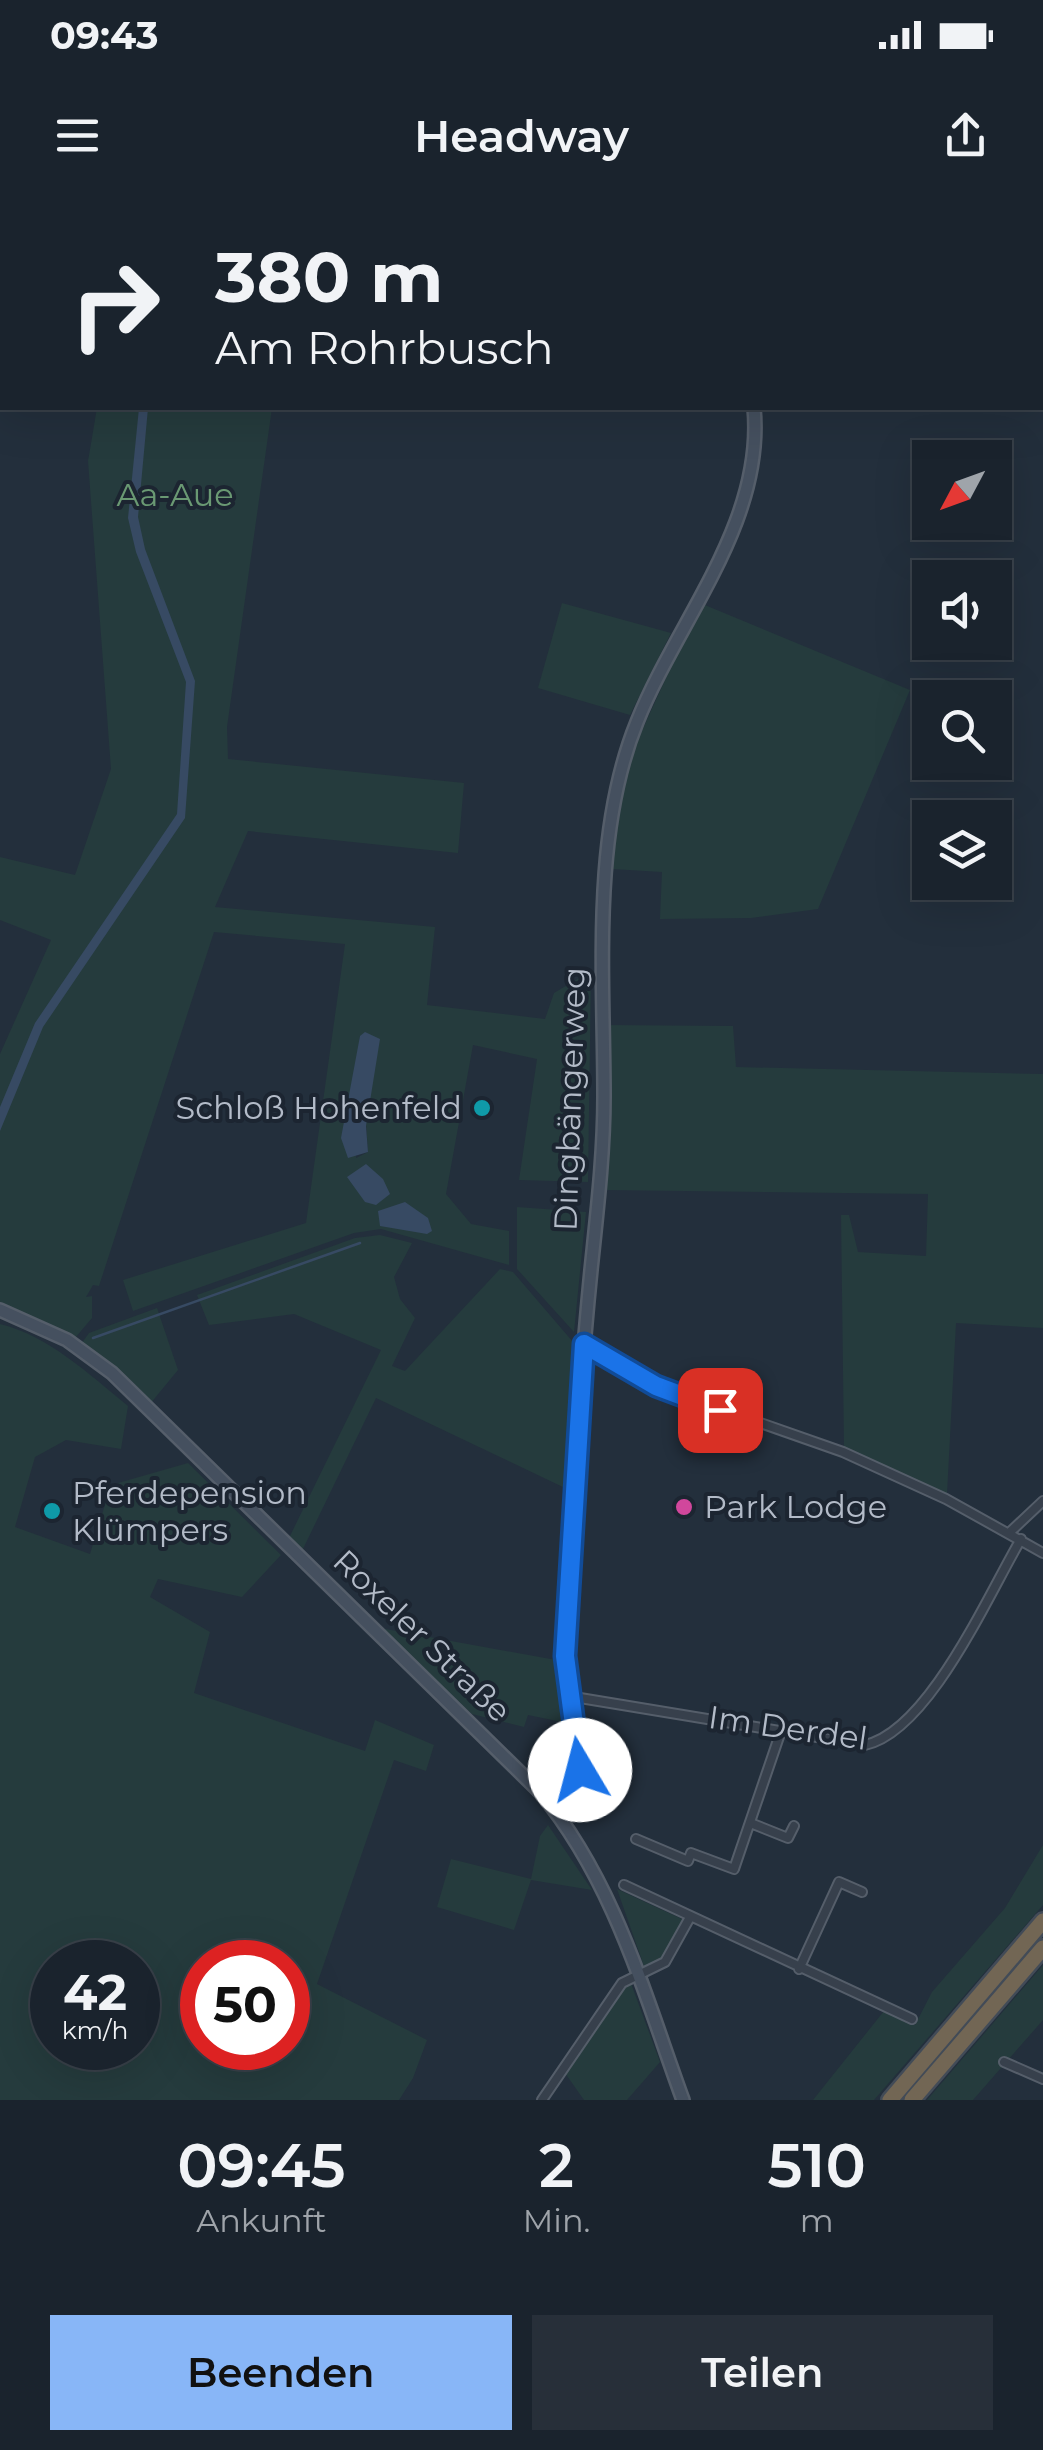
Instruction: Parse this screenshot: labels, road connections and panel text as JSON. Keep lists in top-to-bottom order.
{
  "streets": {
    "main road": ["Dingbängerweg", "Roxeler Straße"],
    "street": ["Im Derdel"]
  },
  "crossings": [
    ["Dingbängerweg", "Roxeler Straße"],
    ["Dingbängerweg", "Im Derdel"]
  ],
  "parks": ["Aa-Aue"],
  "places": ["Schloß Hohenfeld", "Park Lodge", "Pferdepension Klümpers"],
  "north": "bottom left",
  "page": {
    "status": "09:43",
    "header": "Headway",
    "turn": ["380 m", "Am Rohrbusch"],
    "speed": "42 km/h",
    "limit": "50",
    "eta": [
      "09:45",
      "Ankunft",
      "2",
      "Min.",
      "510",
      "m"
    ],
    "buttons": ["Beenden", "Teilen"]
  }
}
